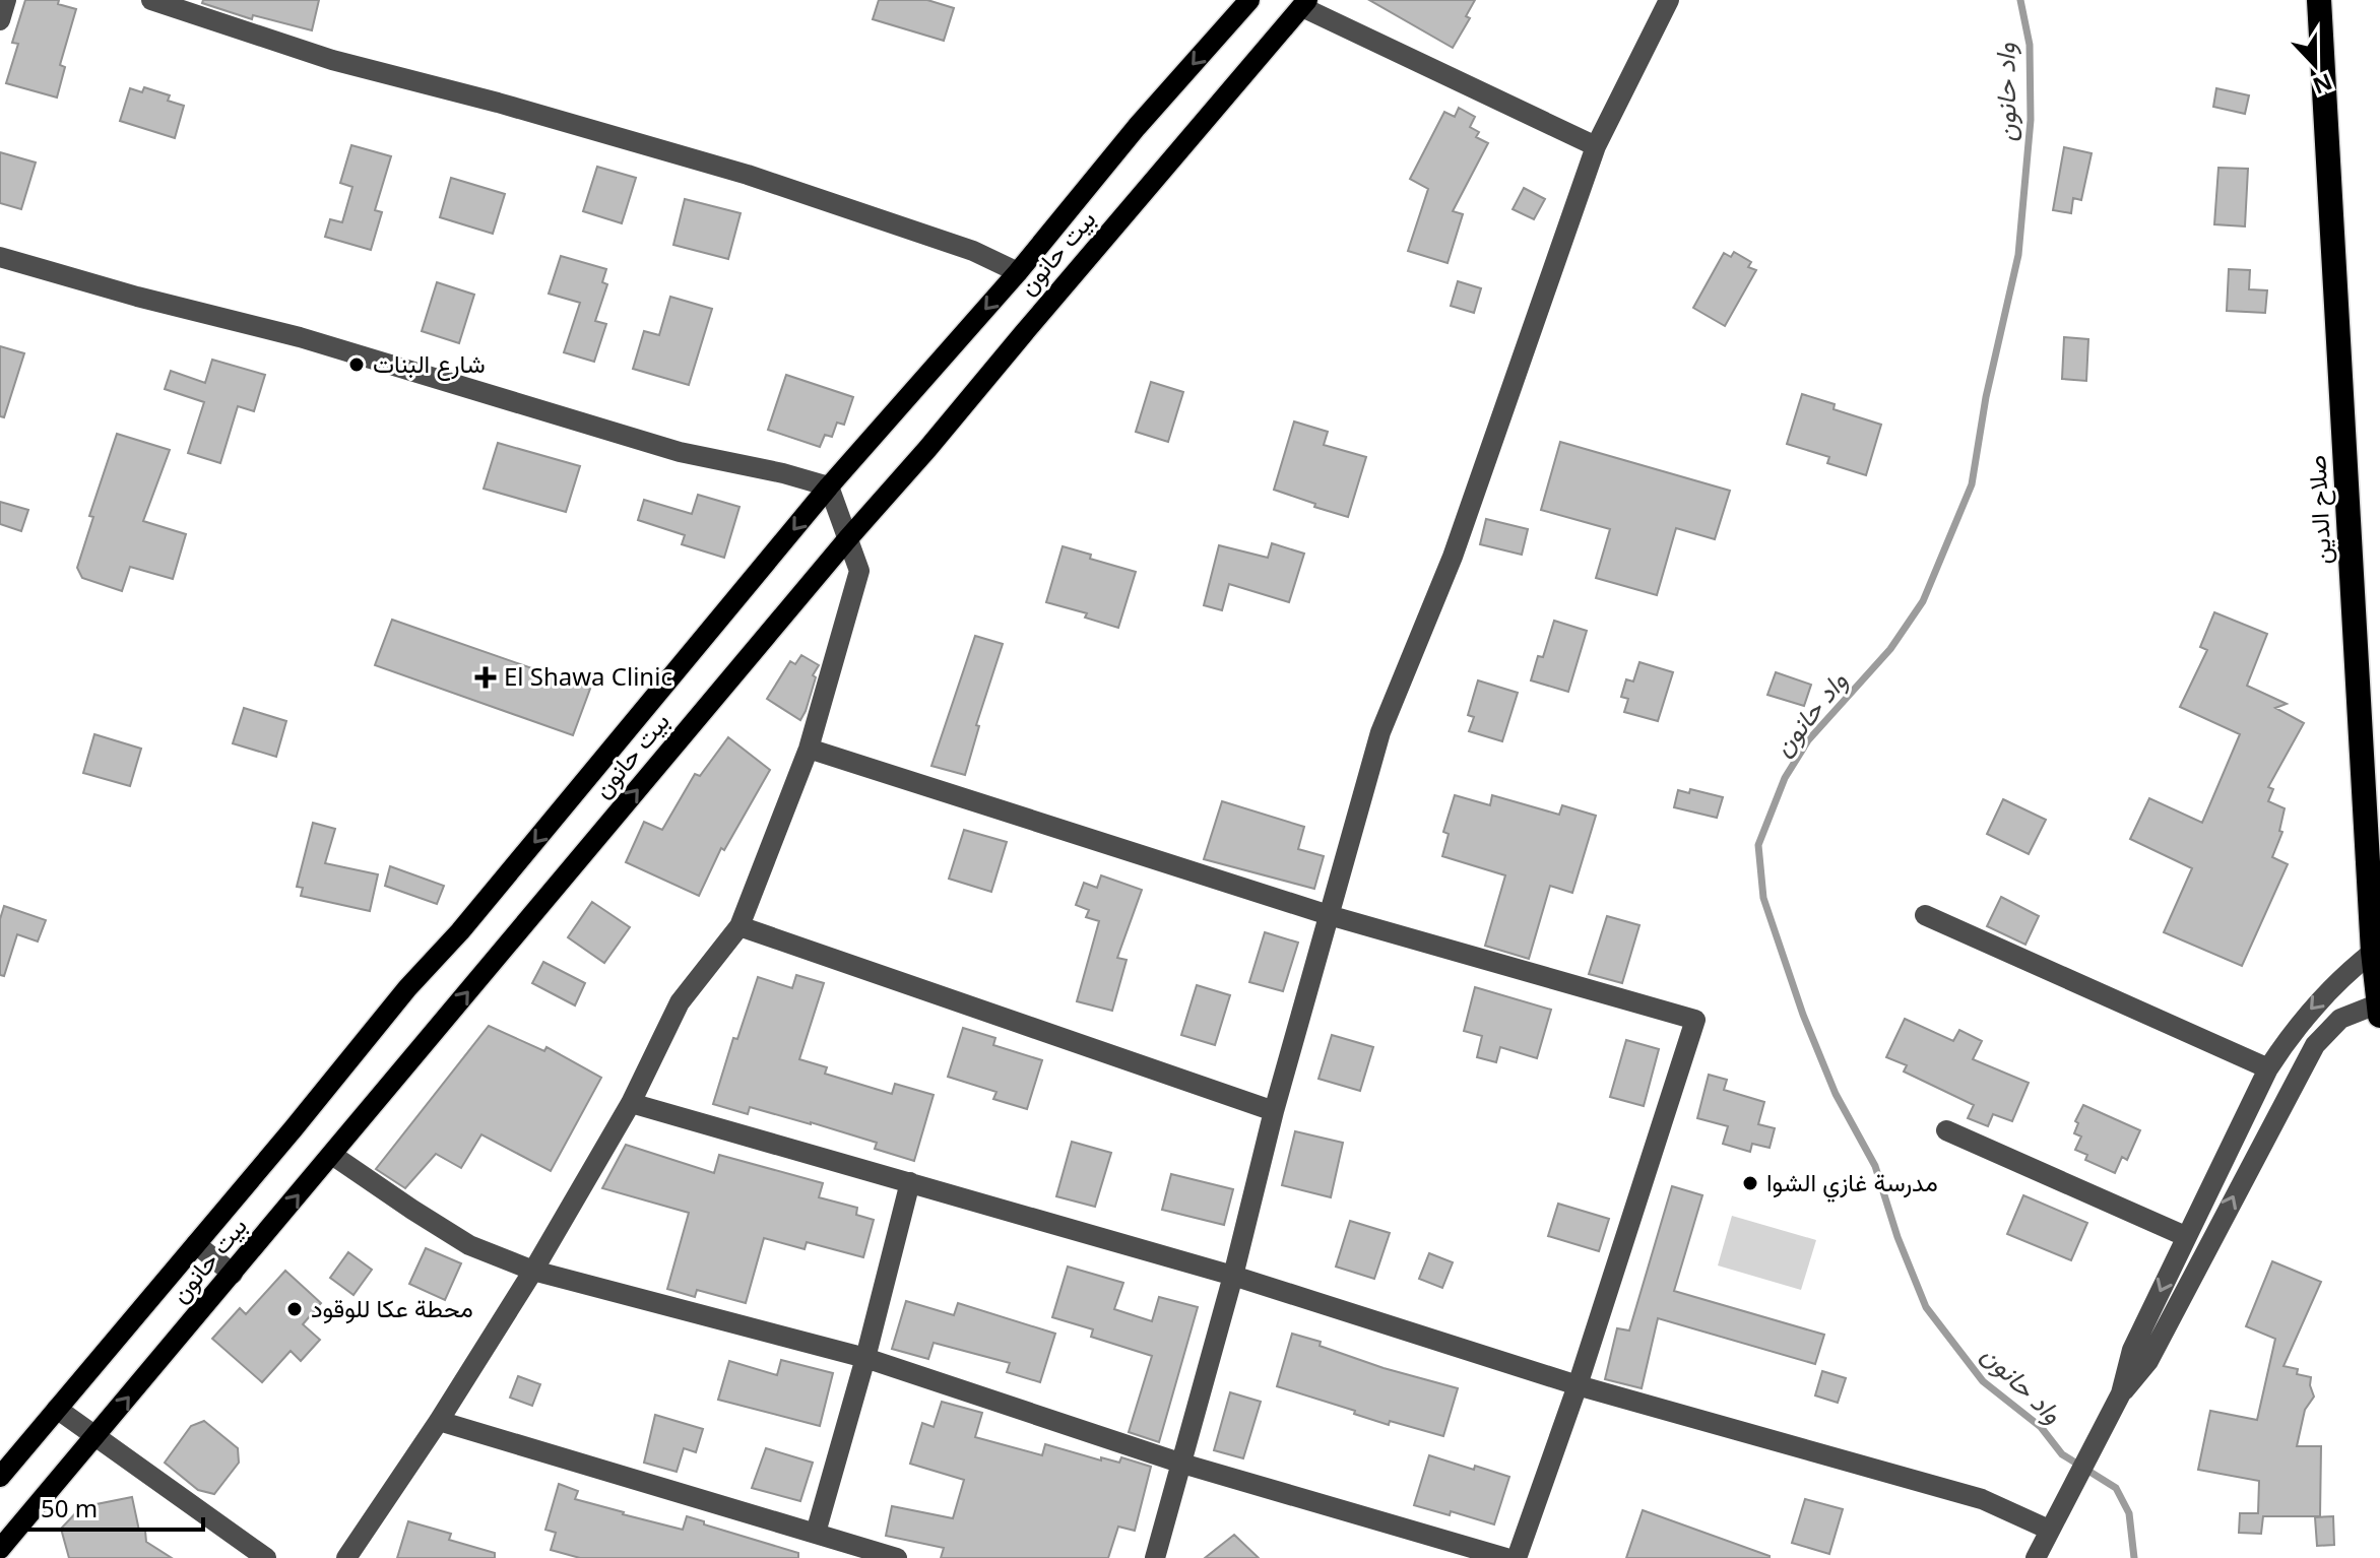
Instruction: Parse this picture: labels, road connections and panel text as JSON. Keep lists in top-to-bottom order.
{
  "streets": {
    "highway": ["صلاح الدين"],
    "main road": ["بيت حانون"]
  },
  "water": ["واد حانون"],
  "places": {
    "other": ["شارع البنات", "مدرسة غازي الشوا", "محطة عكا للوقود"],
    "health": ["El Shawa Clinic"]
  },
  "scale_bar": "50 m",
  "north": "bottom"
}
